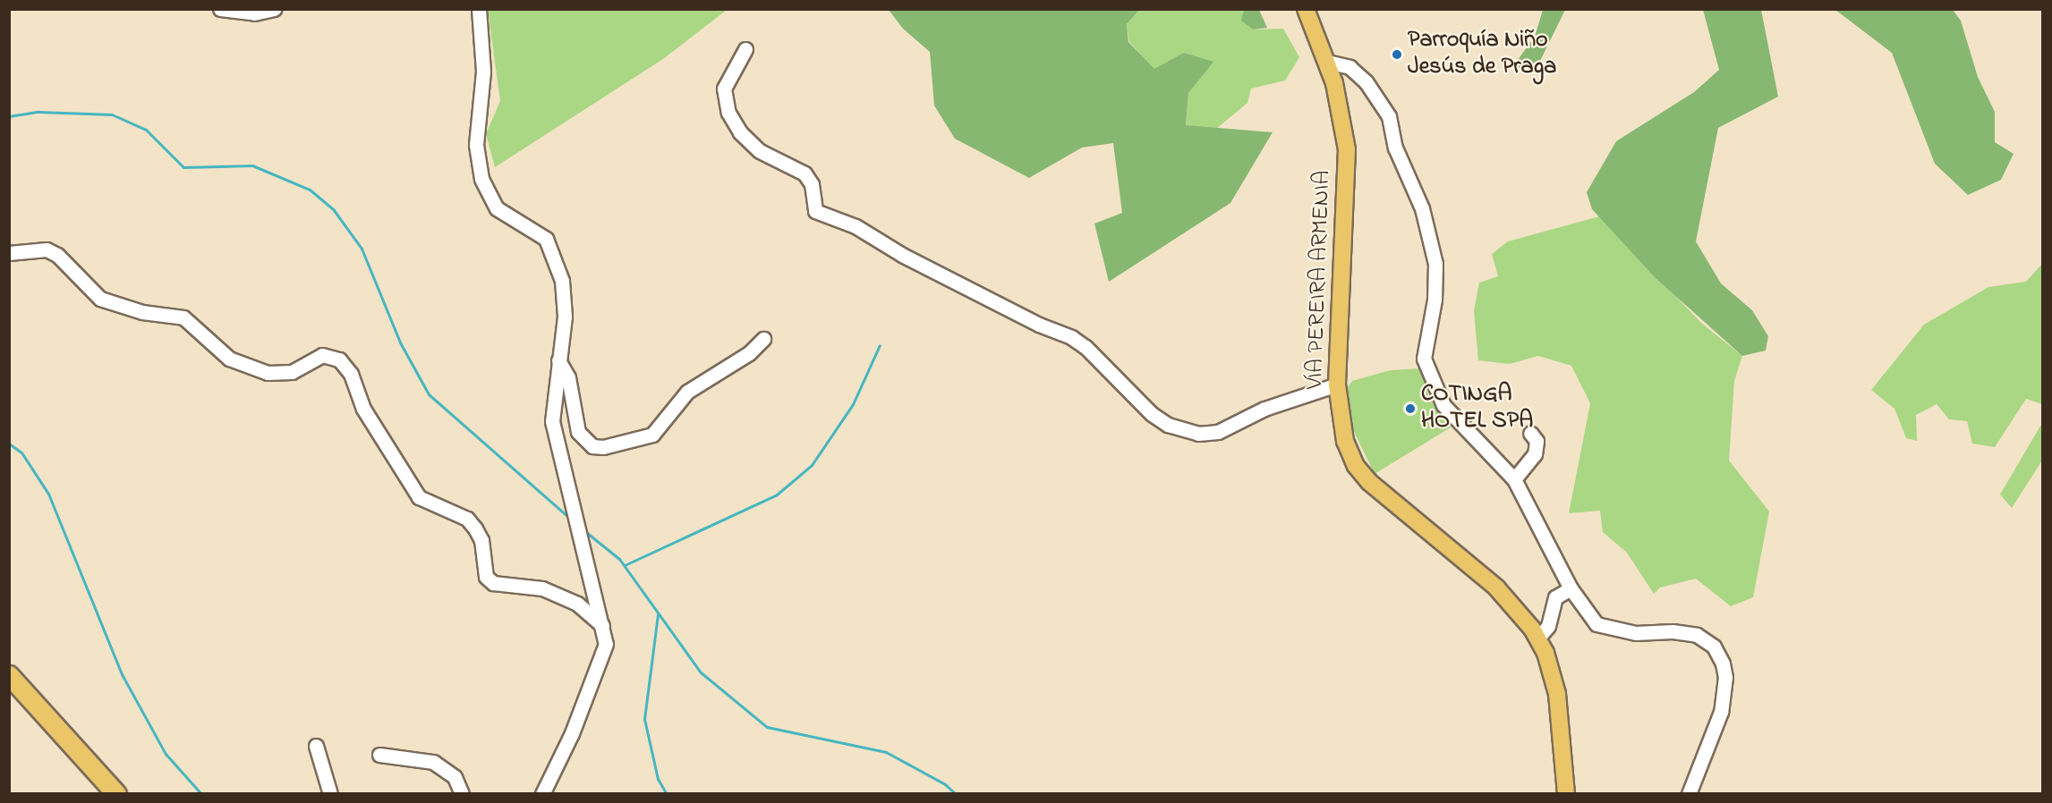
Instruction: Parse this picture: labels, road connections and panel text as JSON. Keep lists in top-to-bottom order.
{
  "streets": {
    "main road": ["VÍA PEREIRA ARMENIA"]
  },
  "places": ["Parroquía Niño Jesús de Praga", "COTINGA HOTEL SPA"]
}
